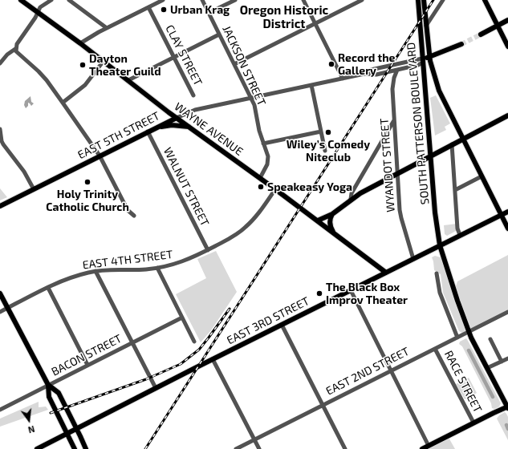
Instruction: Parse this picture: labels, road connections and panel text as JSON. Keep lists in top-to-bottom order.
{
  "streets": {
    "main road": [
      "SOUTH PATTERSON BOULEVARD",
      "WAYNE AVENUE",
      "EAST 5TH STREET",
      "EAST 3RD STREET"
    ],
    "street": [
      "CLAY STREET",
      "JACKSON STREET",
      "WYANDOT STREET",
      "WALNUT STREET",
      "EAST 4TH STREET",
      "BACON STREET",
      "EAST 2ND STREET",
      "RACE STREET"
    ]
  },
  "crossings": [
    ["JACKSON STREET", "WAYNE AVENUE"],
    ["JACKSON STREET", "EAST 5TH STREET"],
    ["SOUTH PATTERSON BOULEVARD", "EAST 5TH STREET"],
    ["SOUTH PATTERSON BOULEVARD", "EAST 3RD STREET"],
    ["SOUTH PATTERSON BOULEVARD", "EAST 2ND STREET"],
    ["WAYNE AVENUE", "EAST 5TH STREET"],
    ["WAYNE AVENUE", "EAST 4TH STREET"],
    ["WAYNE AVENUE", "EAST 3RD STREET"],
    ["EAST 5TH STREET", "WYANDOT STREET"],
    ["EAST 5TH STREET", "WALNUT STREET"],
    ["WYANDOT STREET", "EAST 3RD STREET"],
    ["WALNUT STREET", "EAST 4TH STREET"],
    ["EAST 2ND STREET", "RACE STREET"]
  ],
  "districts": ["Oregon Historic District"],
  "places": [
    "Urban Krag",
    "Record the Gallery",
    "Dayton Theater Guild",
    "Wiley’s Comedy Niteclub",
    "Holy Trinity Catholic Church",
    "Speakeasy Yoga",
    "The Black Box Improv Theater"
  ],
  "north": "bottom"
}
